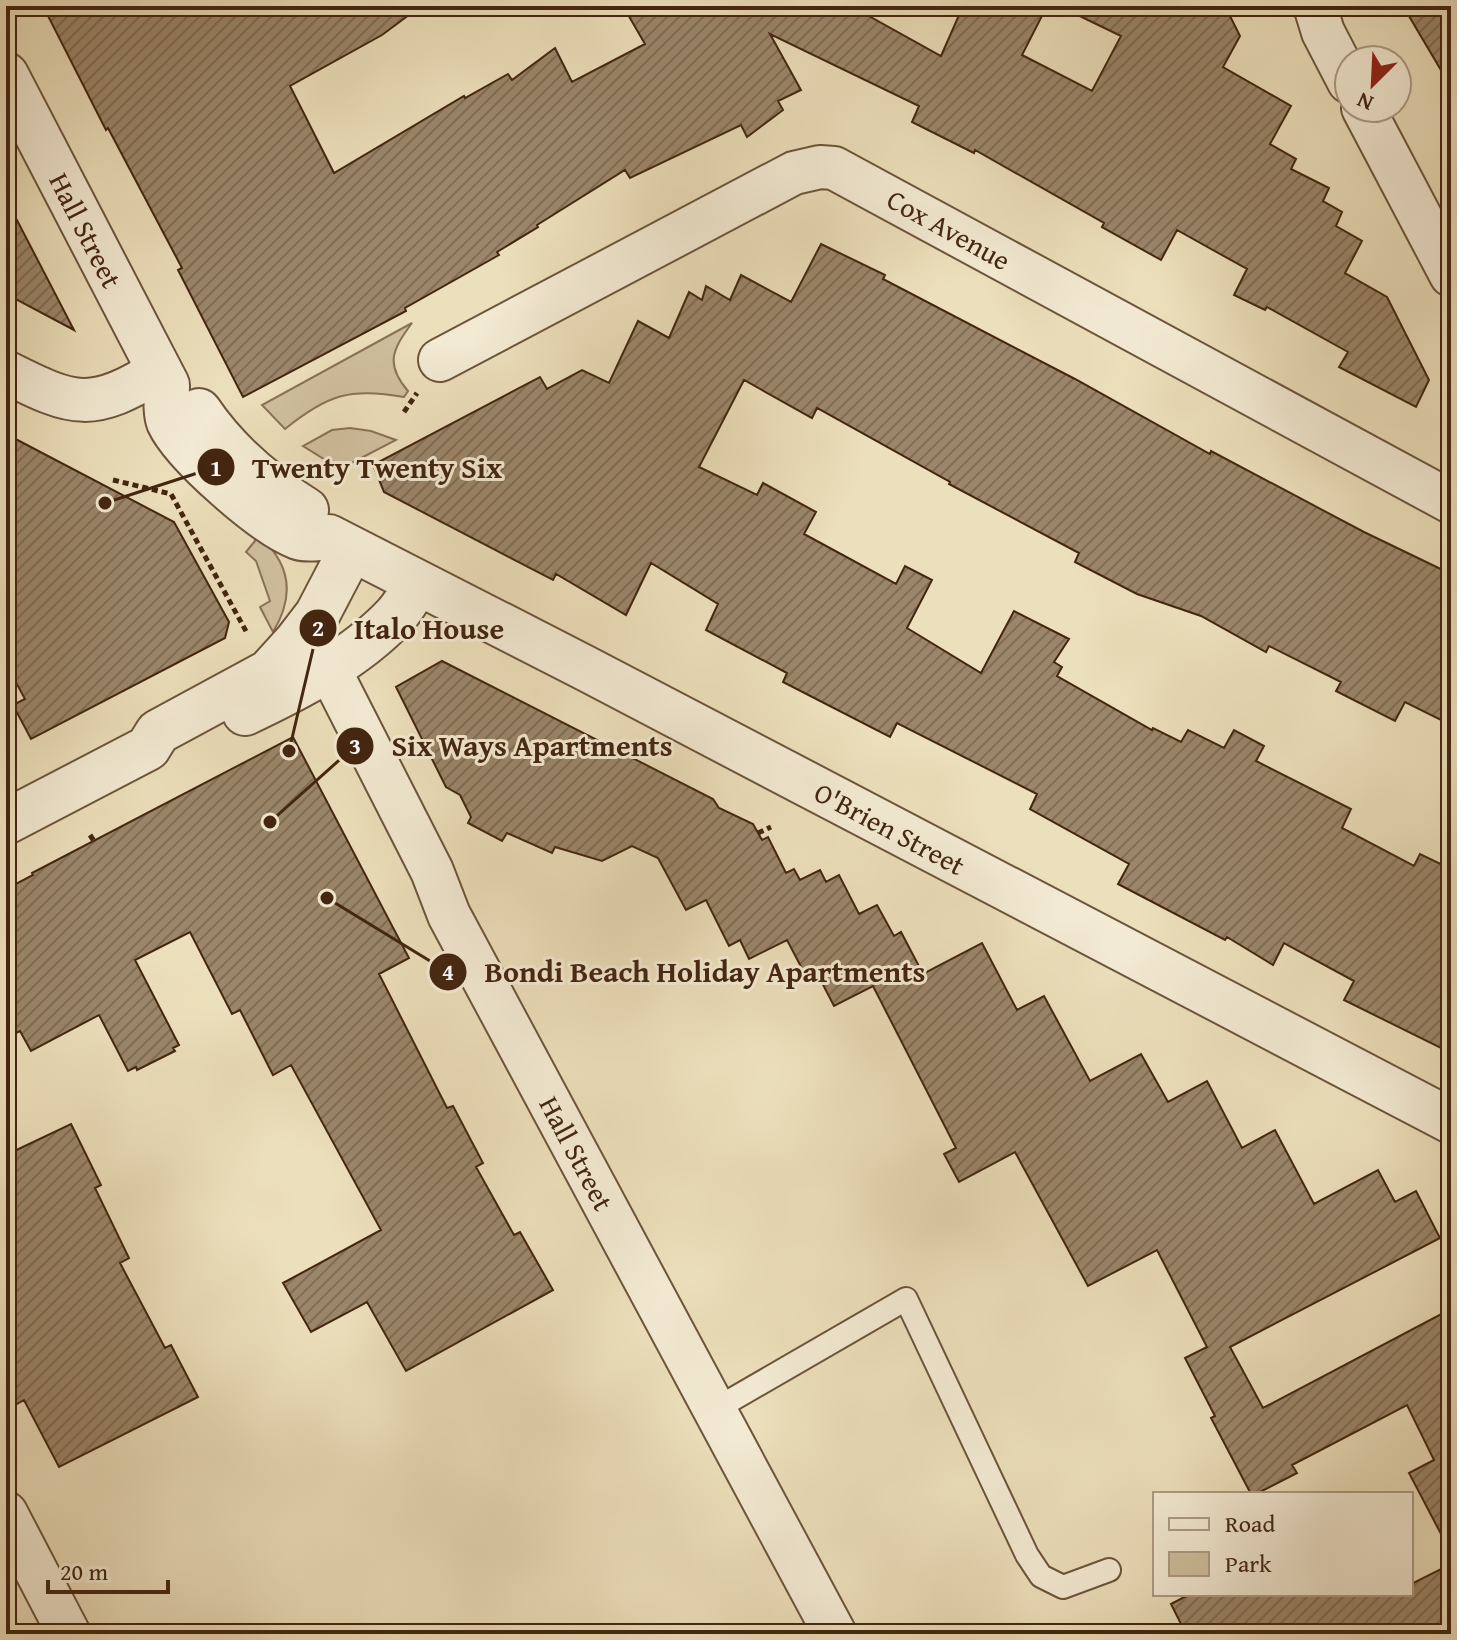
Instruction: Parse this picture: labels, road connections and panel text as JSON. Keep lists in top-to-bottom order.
{
  "streets": {
    "street": ["Cox Avenue", "Hall Street", "O'Brien Street"]
  },
  "crossings": [
    ["Hall Street", "O'Brien Street"]
  ],
  "places": [
    "Twenty Twenty Six",
    "Italo House",
    "Six Ways Apartments",
    "Bondi Beach Holiday Apartments"
  ],
  "legend": ["Road", "Park"],
  "scale_bar": "20 m",
  "north": "bottom left"
}
